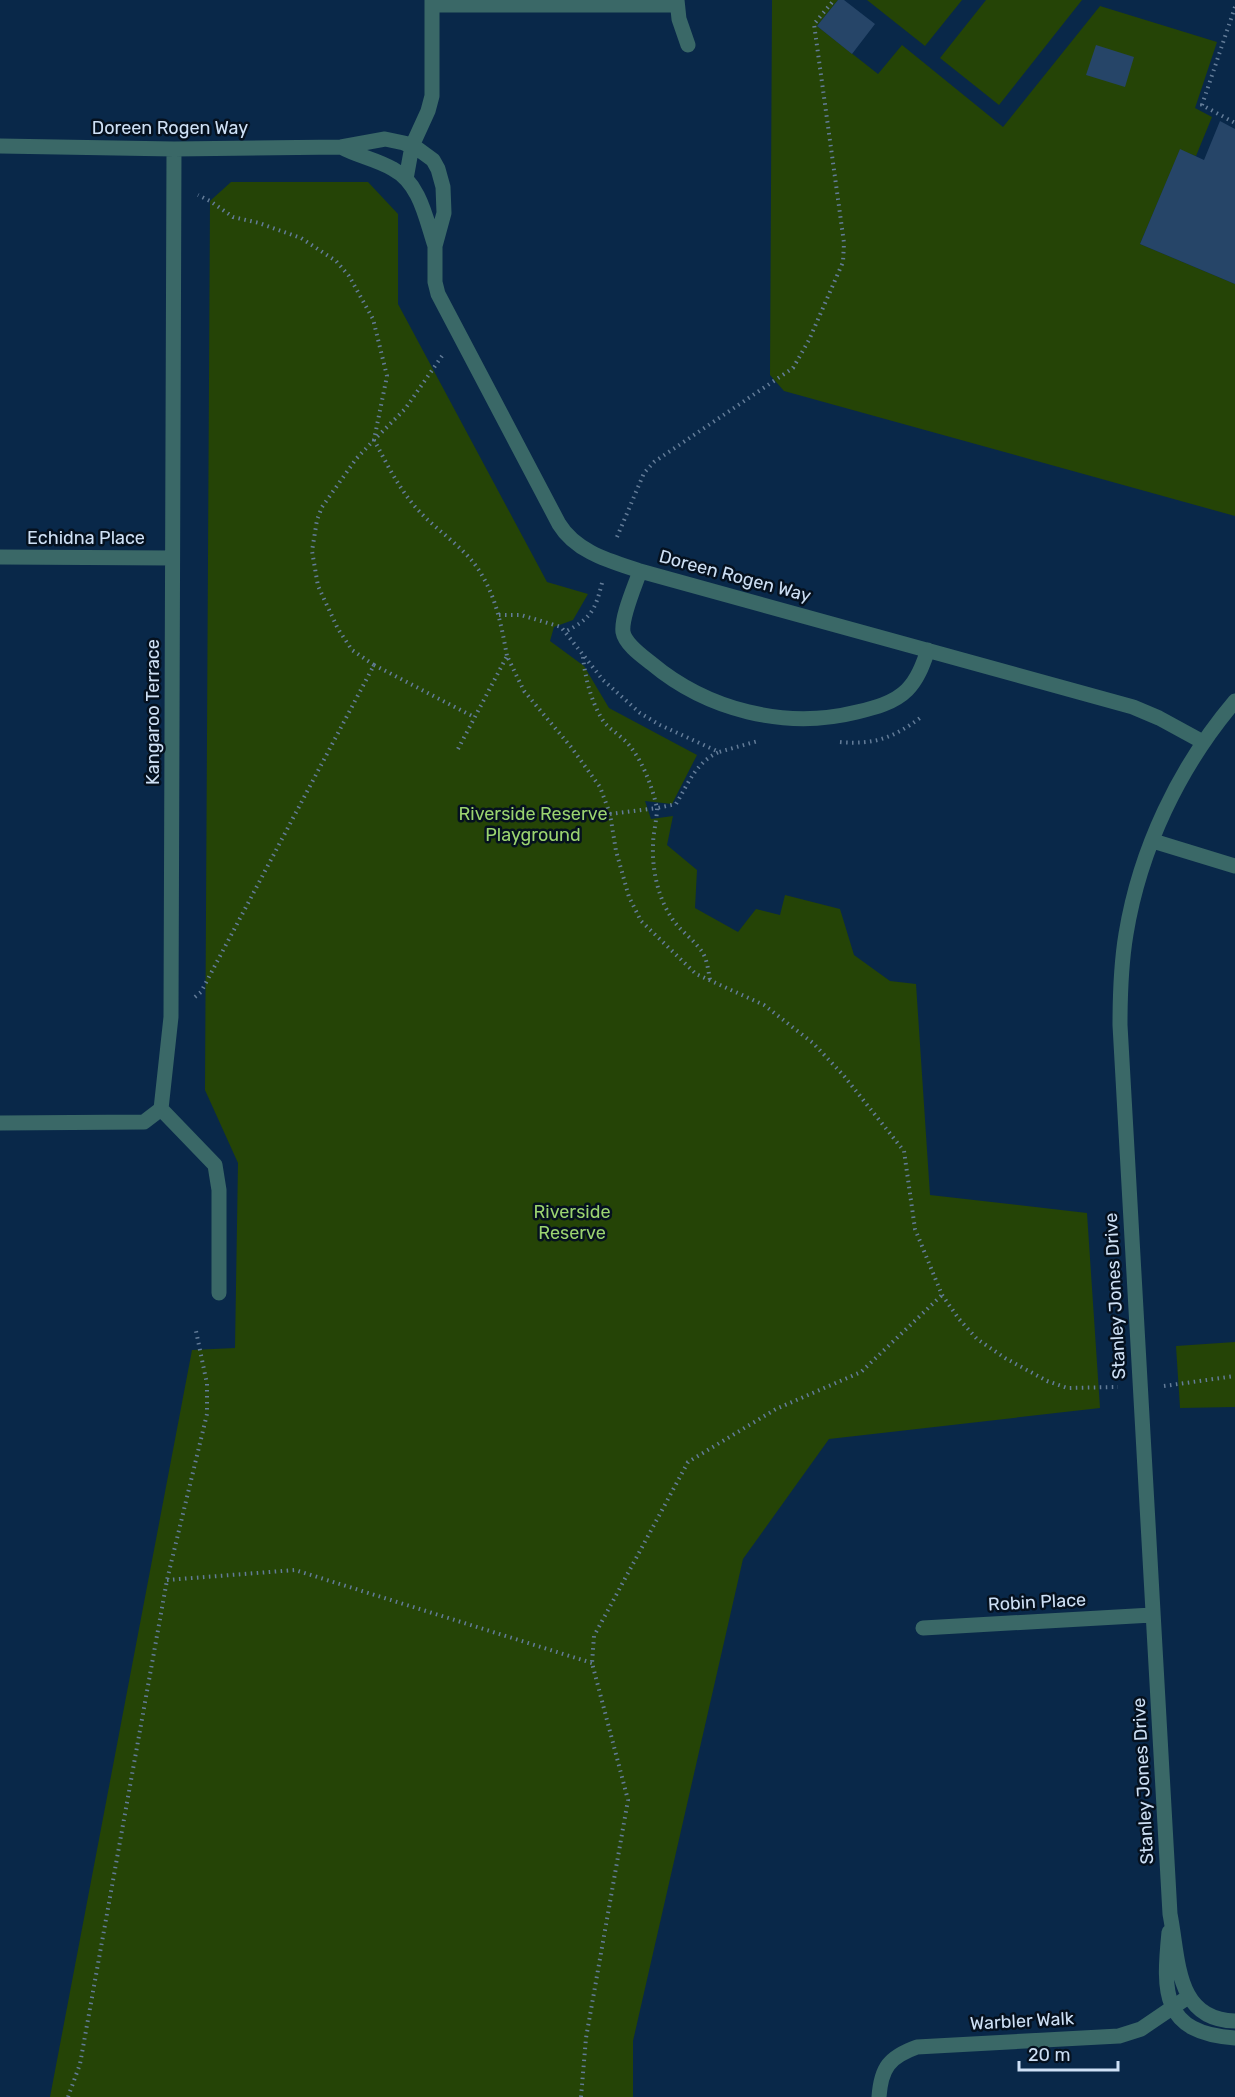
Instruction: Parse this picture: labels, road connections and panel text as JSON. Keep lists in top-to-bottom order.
{
  "streets": {
    "street": [
      "Doreen Rogen Way",
      "Echidna Place",
      "Kangaroo Terrace",
      "Stanley Jones Drive",
      "Robin Place",
      "Warbler Walk"
    ]
  },
  "crossings": [
    ["Doreen Rogen Way", "Kangaroo Terrace"],
    ["Doreen Rogen Way", "Stanley Jones Drive"],
    ["Echidna Place", "Kangaroo Terrace"],
    ["Stanley Jones Drive", "Robin Place"],
    ["Stanley Jones Drive", "Warbler Walk"]
  ],
  "parks": ["Riverside Reserve Playground", "Riverside Reserve"],
  "scale_bar": "20 m"
}
